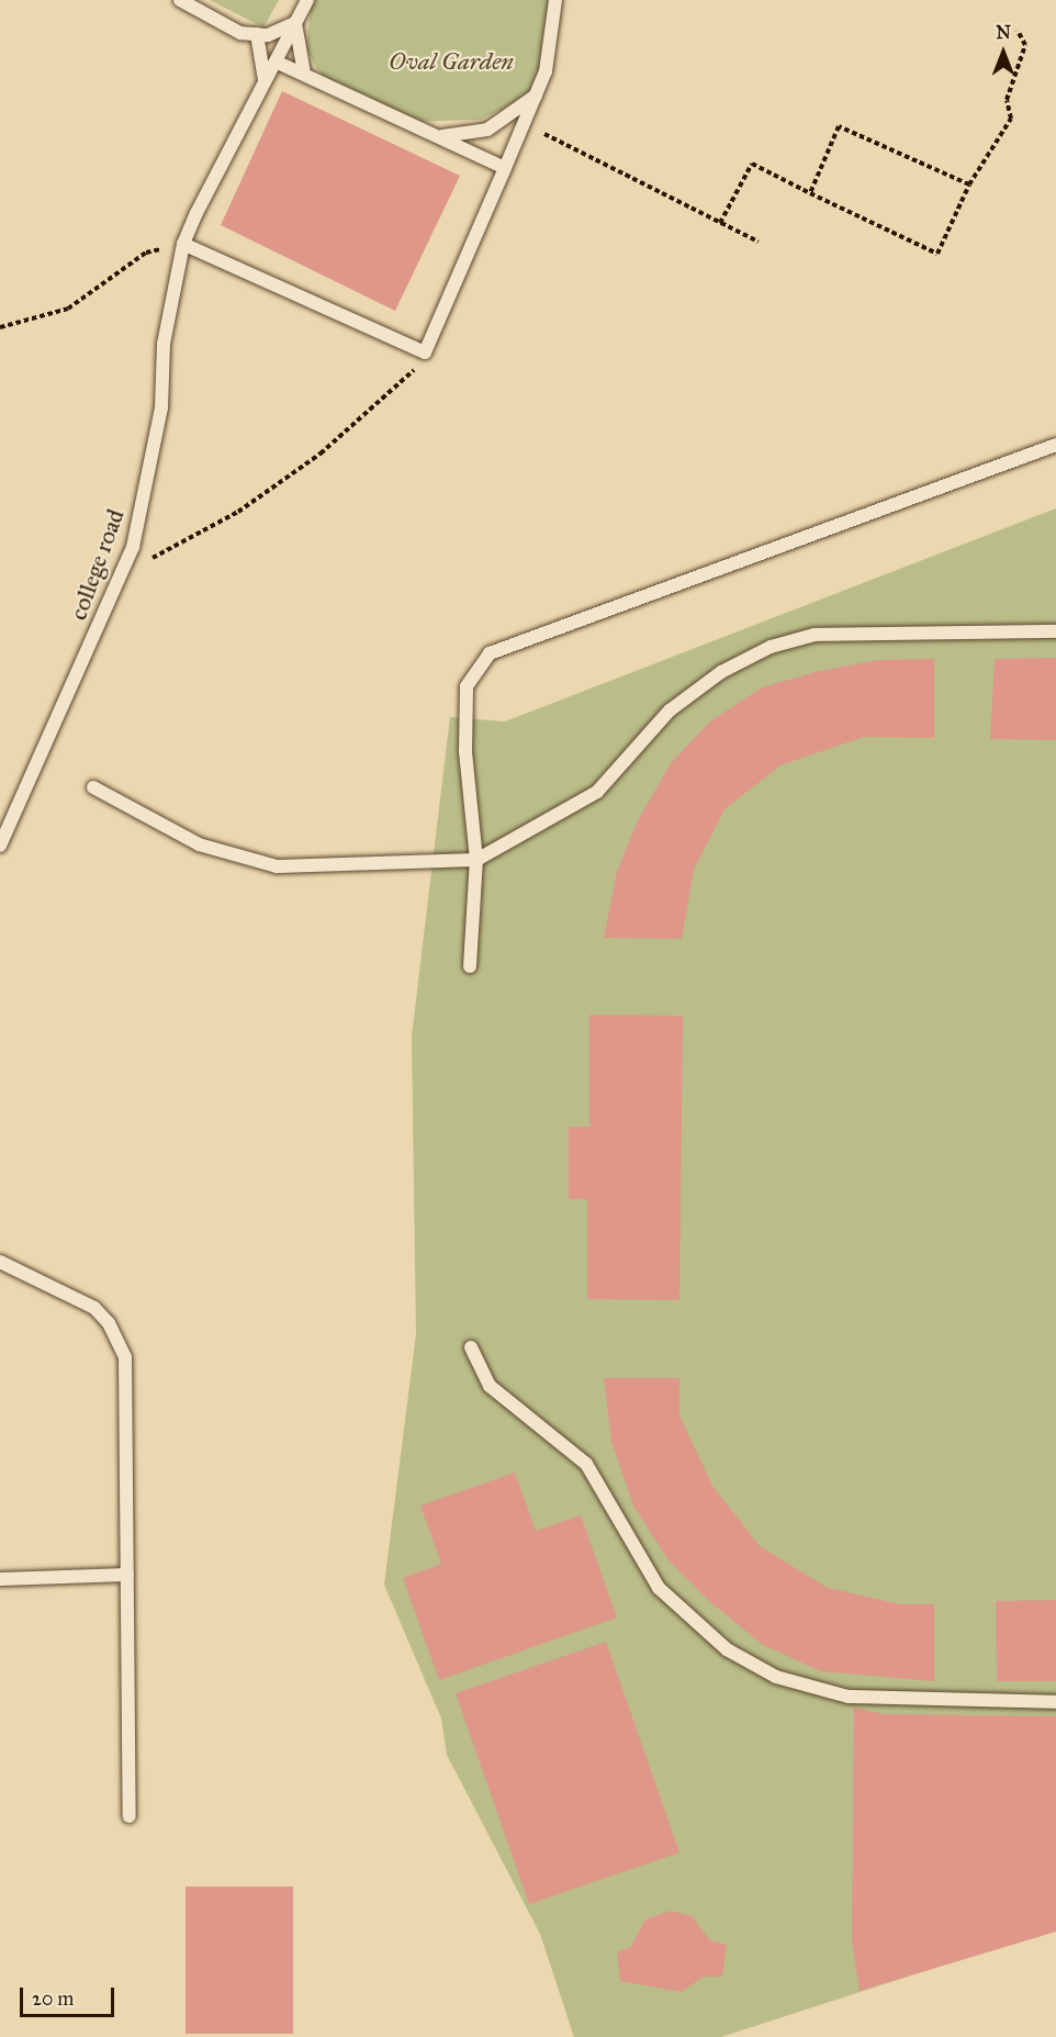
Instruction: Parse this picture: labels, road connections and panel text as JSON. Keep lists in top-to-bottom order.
{
  "streets": {
    "lane": ["college road"]
  },
  "parks": ["Oval Garden"],
  "scale_bar": "20 m",
  "north": "top"
}
